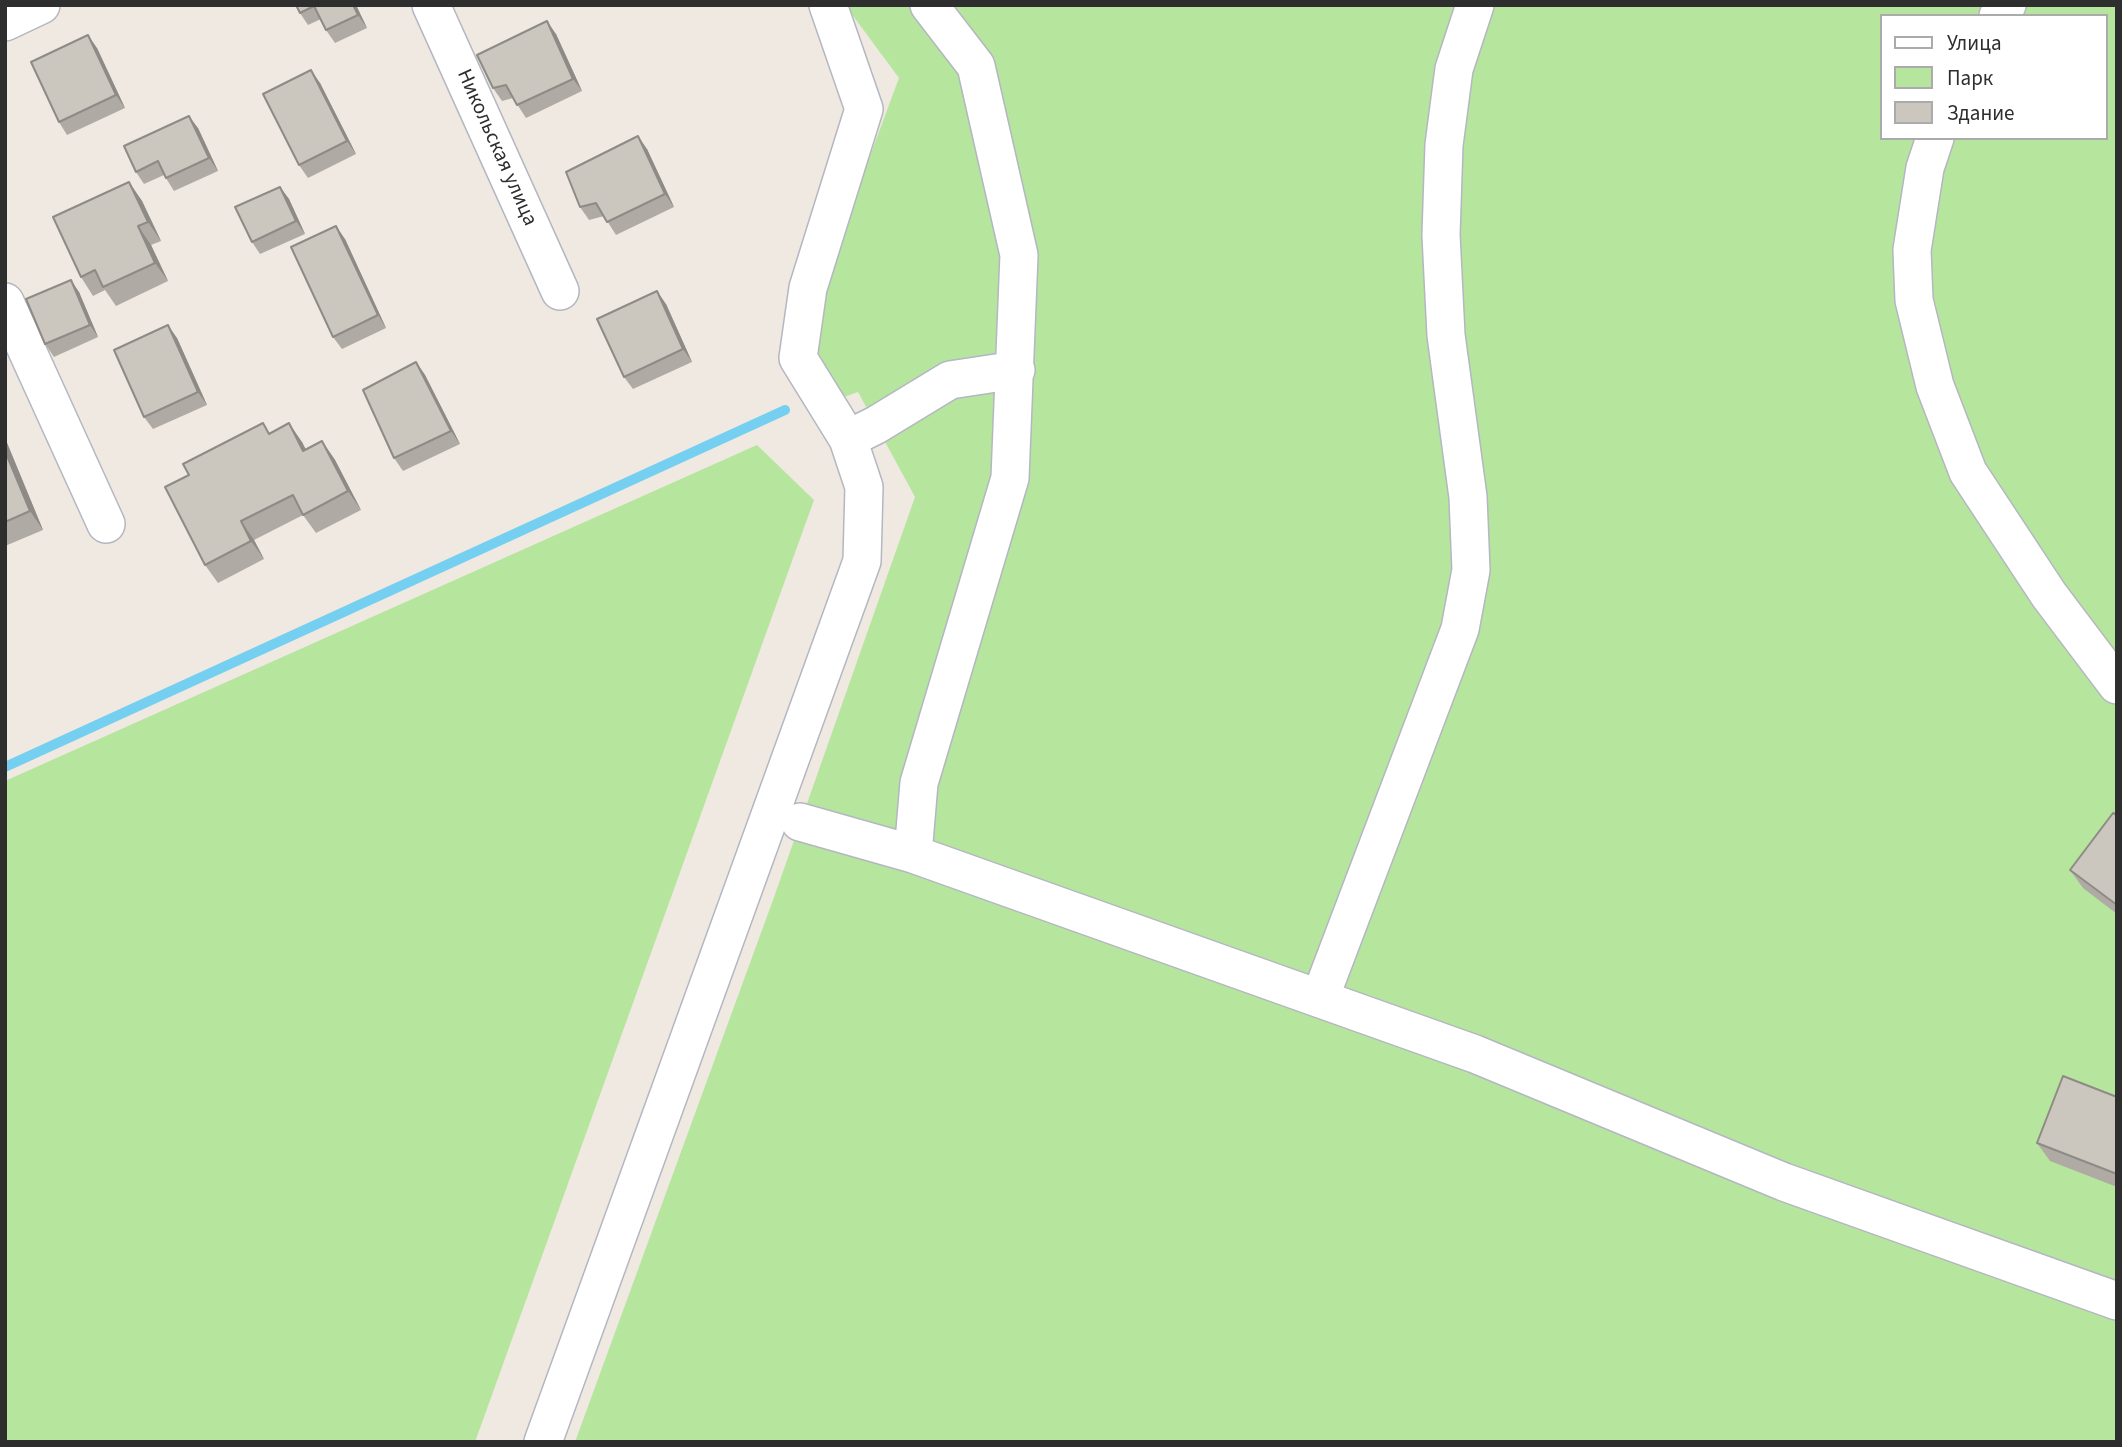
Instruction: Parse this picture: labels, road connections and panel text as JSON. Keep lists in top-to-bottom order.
{
  "streets": {
    "street": ["Никольская улица"]
  },
  "legend": ["Улица", "Парк", "Здание"]
}
